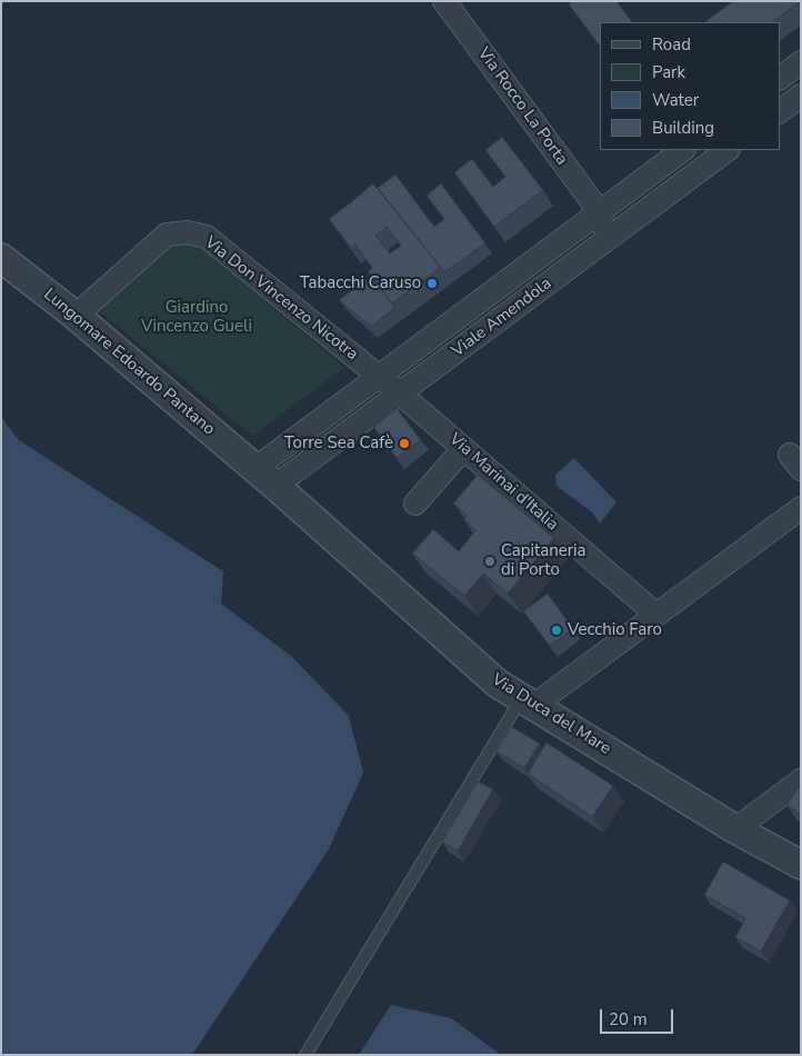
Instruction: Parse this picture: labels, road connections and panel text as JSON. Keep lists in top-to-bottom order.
{
  "streets": {
    "street": [
      "Via Rocco La Porta",
      "Via Don Vincenzo Nicotra",
      "Viale Amendola",
      "Lungomare Edoardo Pantano",
      "Via Marinai d'Italia",
      "Via Duca del Mare"
    ]
  },
  "crossings": [
    ["Via Rocco La Porta", "Viale Amendola"],
    ["Via Don Vincenzo Nicotra", "Viale Amendola"],
    ["Via Don Vincenzo Nicotra", "Lungomare Edoardo Pantano"],
    ["Via Don Vincenzo Nicotra", "Via Marinai d'Italia"],
    ["Viale Amendola", "Lungomare Edoardo Pantano"],
    ["Viale Amendola", "Via Marinai d'Italia"],
    ["Viale Amendola", "Via Duca del Mare"],
    ["Lungomare Edoardo Pantano", "Via Duca del Mare"]
  ],
  "parks": ["Giardino Vincenzo Gueli"],
  "places": [
    "Tabacchi Caruso",
    "Torre Sea Cafè",
    "Capitaneria di Porto",
    "Vecchio Faro"
  ],
  "legend": [
    "Road",
    "Park",
    "Water",
    "Building"
  ],
  "scale_bar": "20 m"
}
